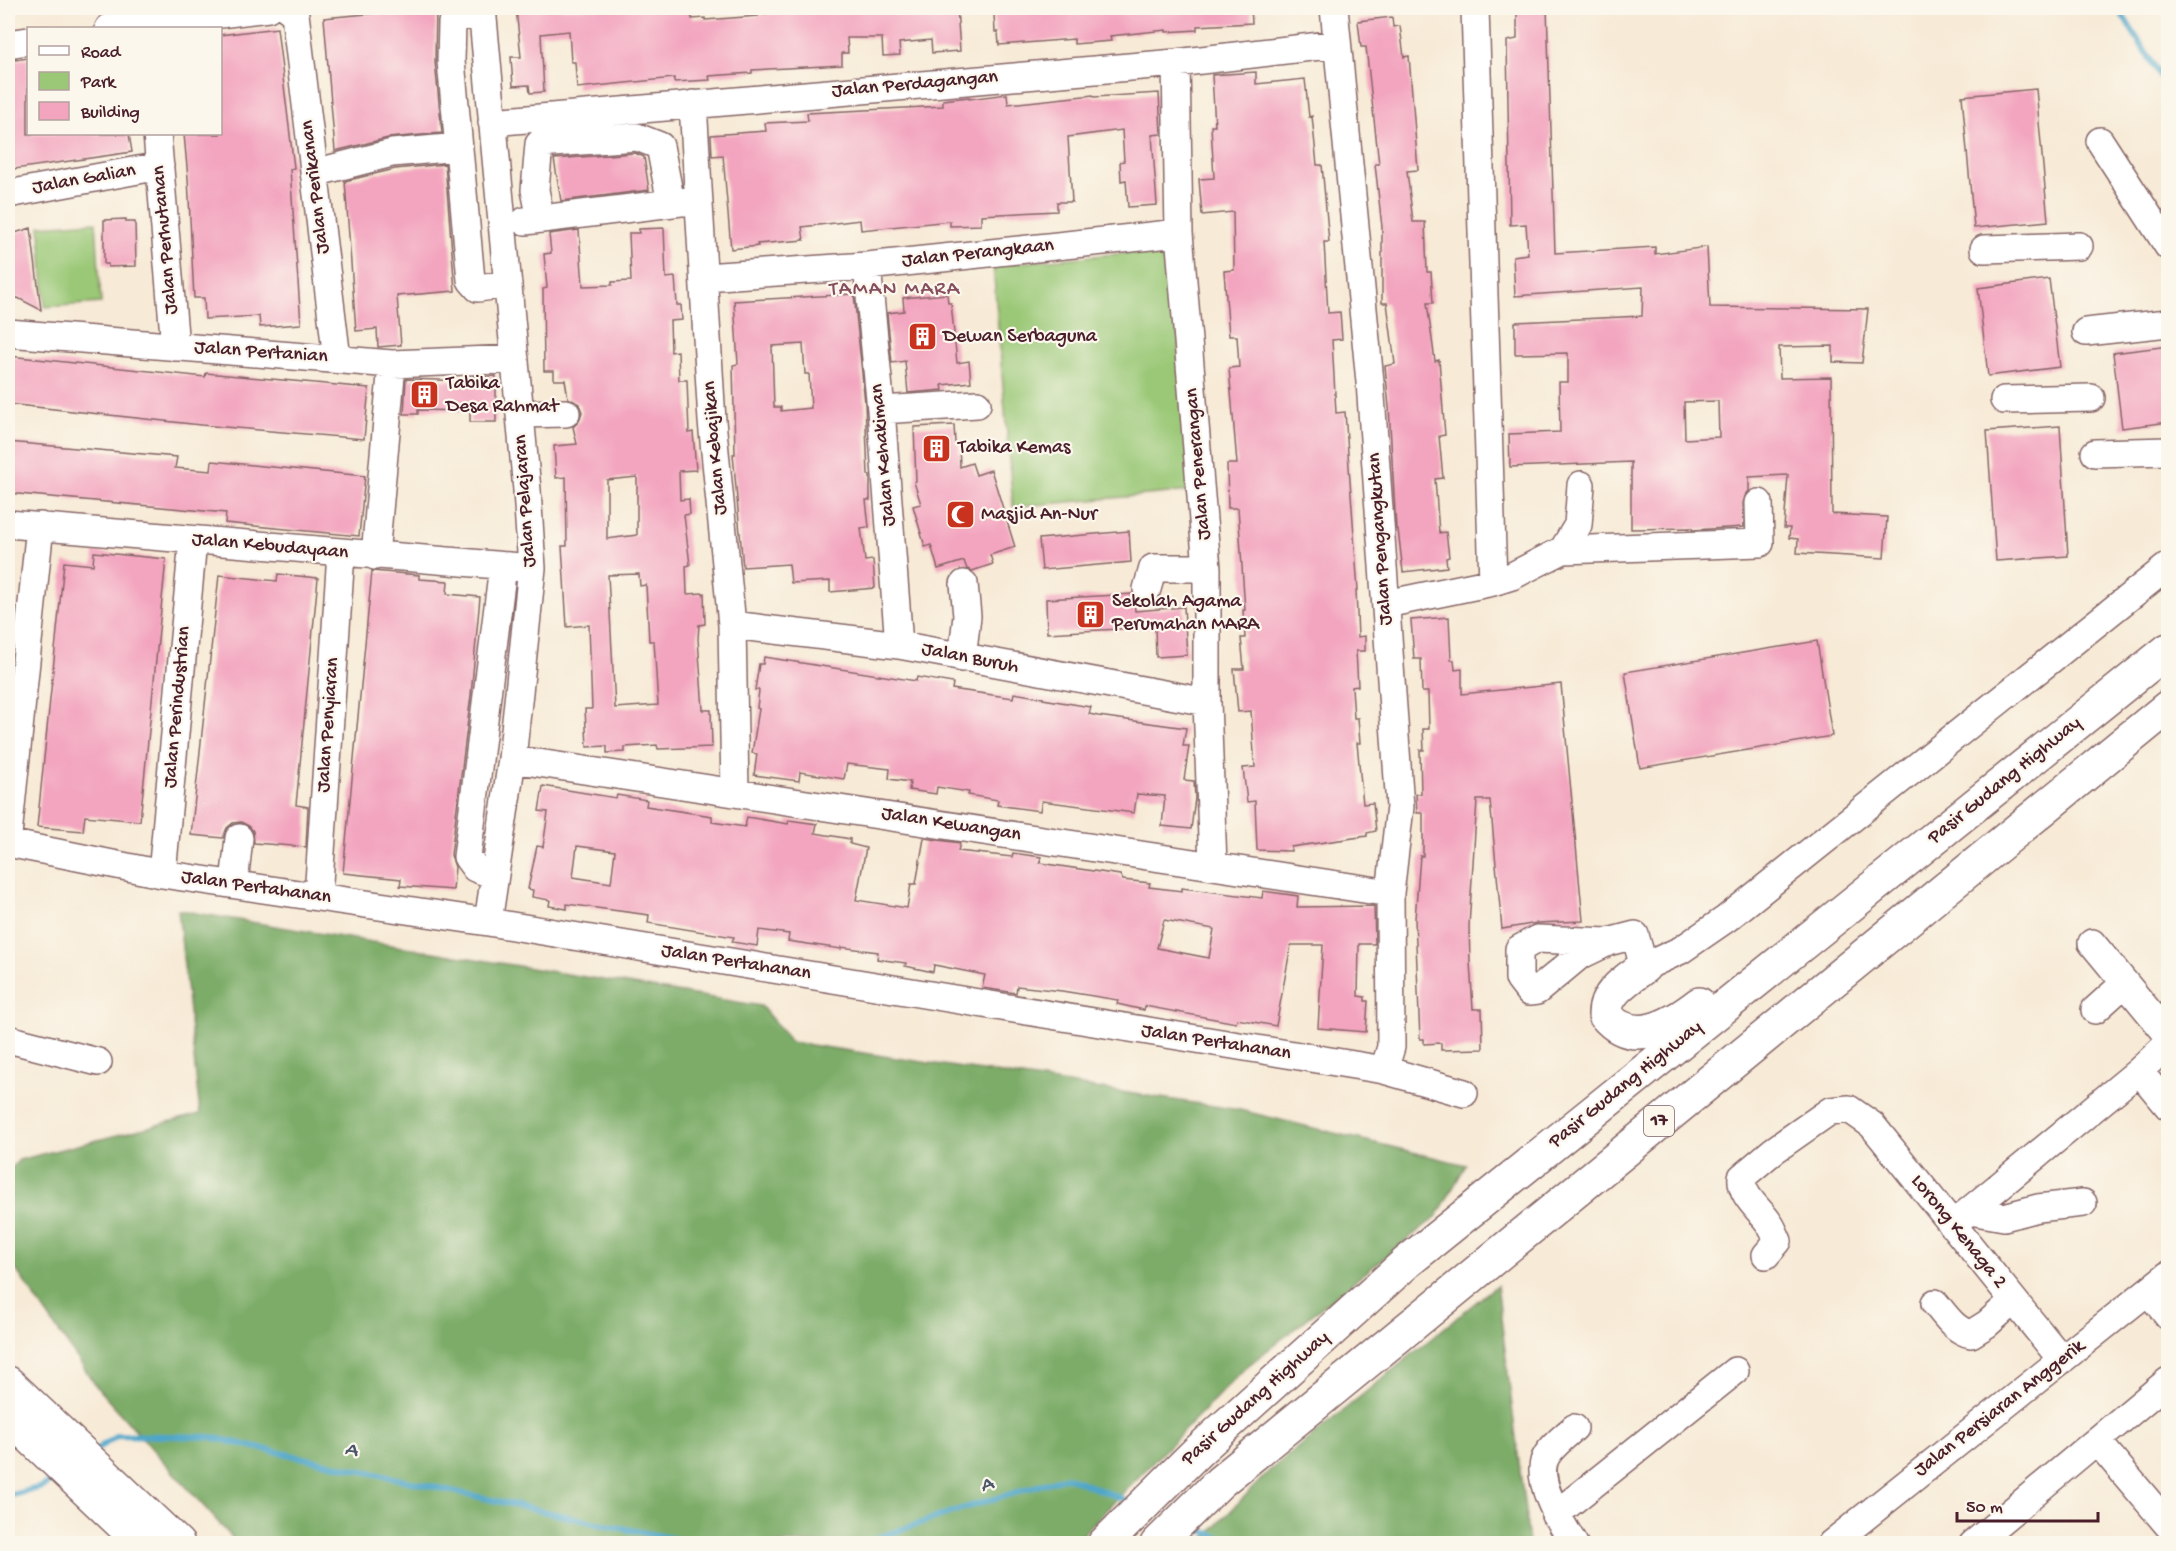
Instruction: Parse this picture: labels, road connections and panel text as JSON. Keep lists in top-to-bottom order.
{
  "streets": {
    "main road": ["Pasir Gudang Highway", "17"],
    "street": [
      "Jalan Perdagangan",
      "Jalan Galian",
      "Jalan Perikanan",
      "Jalan Perhutanan",
      "Jalan Perangkaan",
      "Jalan Pertanian",
      "Jalan Kebajikan",
      "Jalan Kehakiman",
      "Jalan Penerangan",
      "Jalan Pelajaran",
      "Jalan Pengangkutan",
      "Jalan Kebudayaan",
      "Jalan Buruh",
      "Jalan Perindustrian",
      "Jalan Penyiaran",
      "Jalan Kewangan",
      "Jalan Pertahanan",
      "Lorong Kenaga 2",
      "Jalan Persiaran Anggerik"
    ]
  },
  "crossings": [
    ["Jalan Perdagangan", "Jalan Kebajikan"],
    ["Jalan Perdagangan", "Jalan Penerangan"],
    ["Jalan Perdagangan", "Jalan Pelajaran"],
    ["Jalan Perdagangan", "Jalan Pengangkutan"],
    ["Jalan Galian", "Jalan Perhutanan"],
    ["Jalan Perikanan", "Jalan Pertanian"],
    ["Jalan Perhutanan", "Jalan Pertanian"],
    ["Jalan Perangkaan", "Jalan Kebajikan"],
    ["Jalan Perangkaan", "Jalan Kehakiman"],
    ["Jalan Perangkaan", "Jalan Penerangan"],
    ["Jalan Pertanian", "Jalan Pelajaran"],
    ["Jalan Kebajikan", "Jalan Buruh"],
    ["Jalan Kebajikan", "Jalan Kewangan"],
    ["Jalan Kehakiman", "Jalan Buruh"],
    ["Jalan Penerangan", "Jalan Buruh"],
    ["Jalan Penerangan", "Jalan Kewangan"],
    ["Jalan Pelajaran", "Jalan Kebudayaan"],
    ["Jalan Pelajaran", "Jalan Kewangan"],
    ["Jalan Pelajaran", "Jalan Pertahanan"],
    ["Jalan Pengangkutan", "Jalan Kewangan"],
    ["Jalan Pengangkutan", "Jalan Pertahanan"],
    ["Jalan Kebudayaan", "Jalan Perindustrian"],
    ["Jalan Kebudayaan", "Jalan Penyiaran"],
    ["Jalan Perindustrian", "Jalan Pertahanan"],
    ["Jalan Penyiaran", "Jalan Pertahanan"],
    ["Lorong Kenaga 2", "Jalan Persiaran Anggerik"]
  ],
  "districts": ["TAMAN MARA"],
  "water": ["A"],
  "places": {
    "building": [
      "Dewan Serbaguna",
      "Tabika Desa Rahmat",
      "Tabika Kemas",
      "Sekolah Agama Perumahan MARA"
    ],
    "mosque": ["Masjid An-Nur"]
  },
  "legend": ["Road", "Park", "Building"],
  "scale_bar": "50 m"
}
